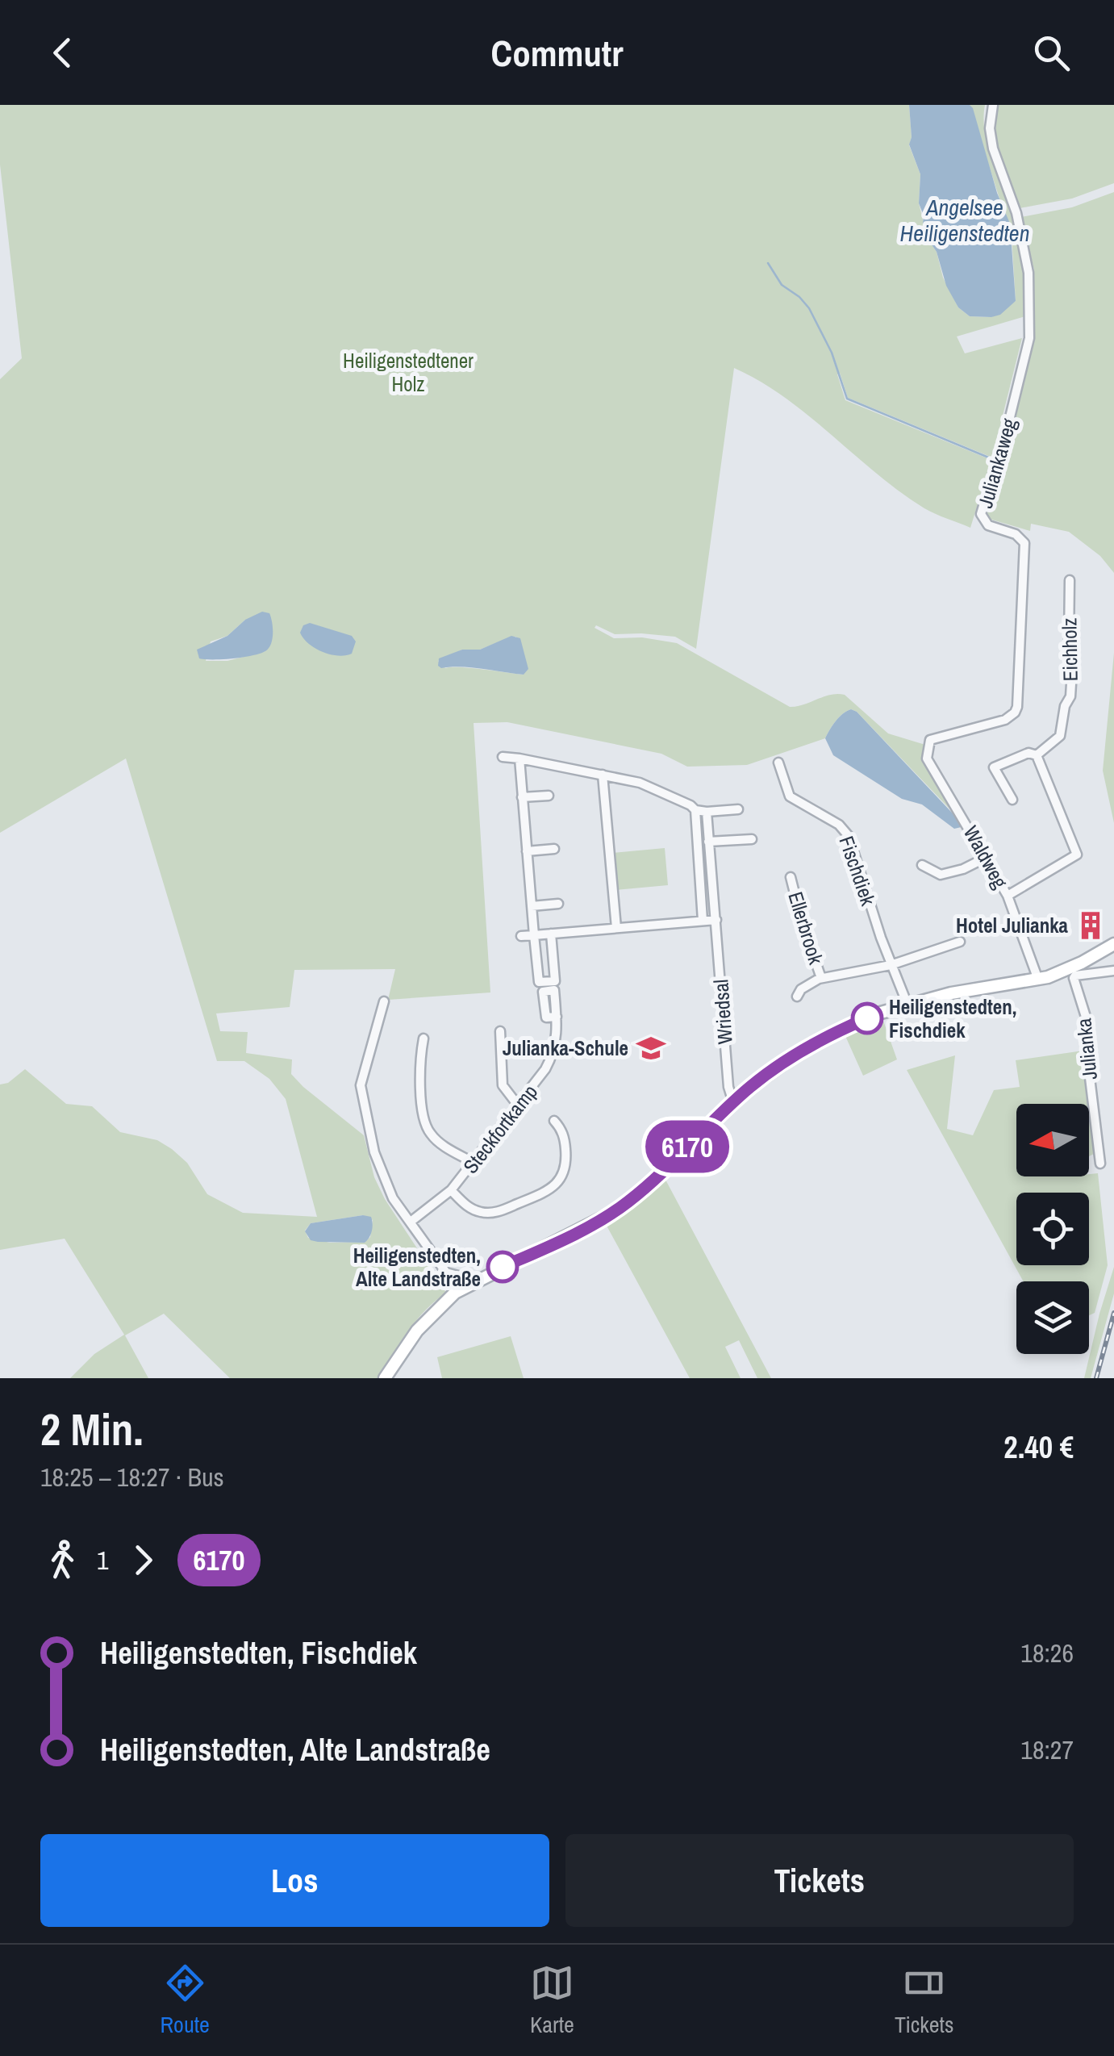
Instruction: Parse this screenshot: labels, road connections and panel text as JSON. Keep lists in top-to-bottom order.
{
  "streets": {
    "street": [
      "Juliankaweg",
      "Eichholz",
      "Waldweg",
      "Fischdiek",
      "Ellerbrook",
      "Wriedsal",
      "Julianka",
      "Steckfortkamp"
    ]
  },
  "crossings": [
    ["Juliankaweg", "Waldweg"],
    ["Fischdiek", "Ellerbrook"]
  ],
  "water": ["Angelsee Heiligenstedten"],
  "parks": ["Heiligenstedtener Holz"],
  "places": {
    "building": ["Hotel Julianka"],
    "other": ["Heiligenstedten, Fischdiek", "Heiligenstedten, Alte Landstraße"],
    "school or university": ["Julianka-Schule"]
  },
  "lines": ["bus line 6170"],
  "north": "left",
  "page": {
    "header": "Commutr",
    "on_map": "6170",
    "heading": ["2 Min.", "18:25 – 18:27 · Bus", "2.40 €"],
    "legs": ["1", "6170"],
    "list": [
      {
        "name": "Heiligenstedten, Fischdiek",
        "value": "18:26"
      },
      {
        "name": "Heiligenstedten, Alte Landstraße",
        "value": "18:27"
      }
    ],
    "buttons": ["Los", "Tickets"],
    "tabs": ["Route", "Karte", "Tickets"]
  }
}
